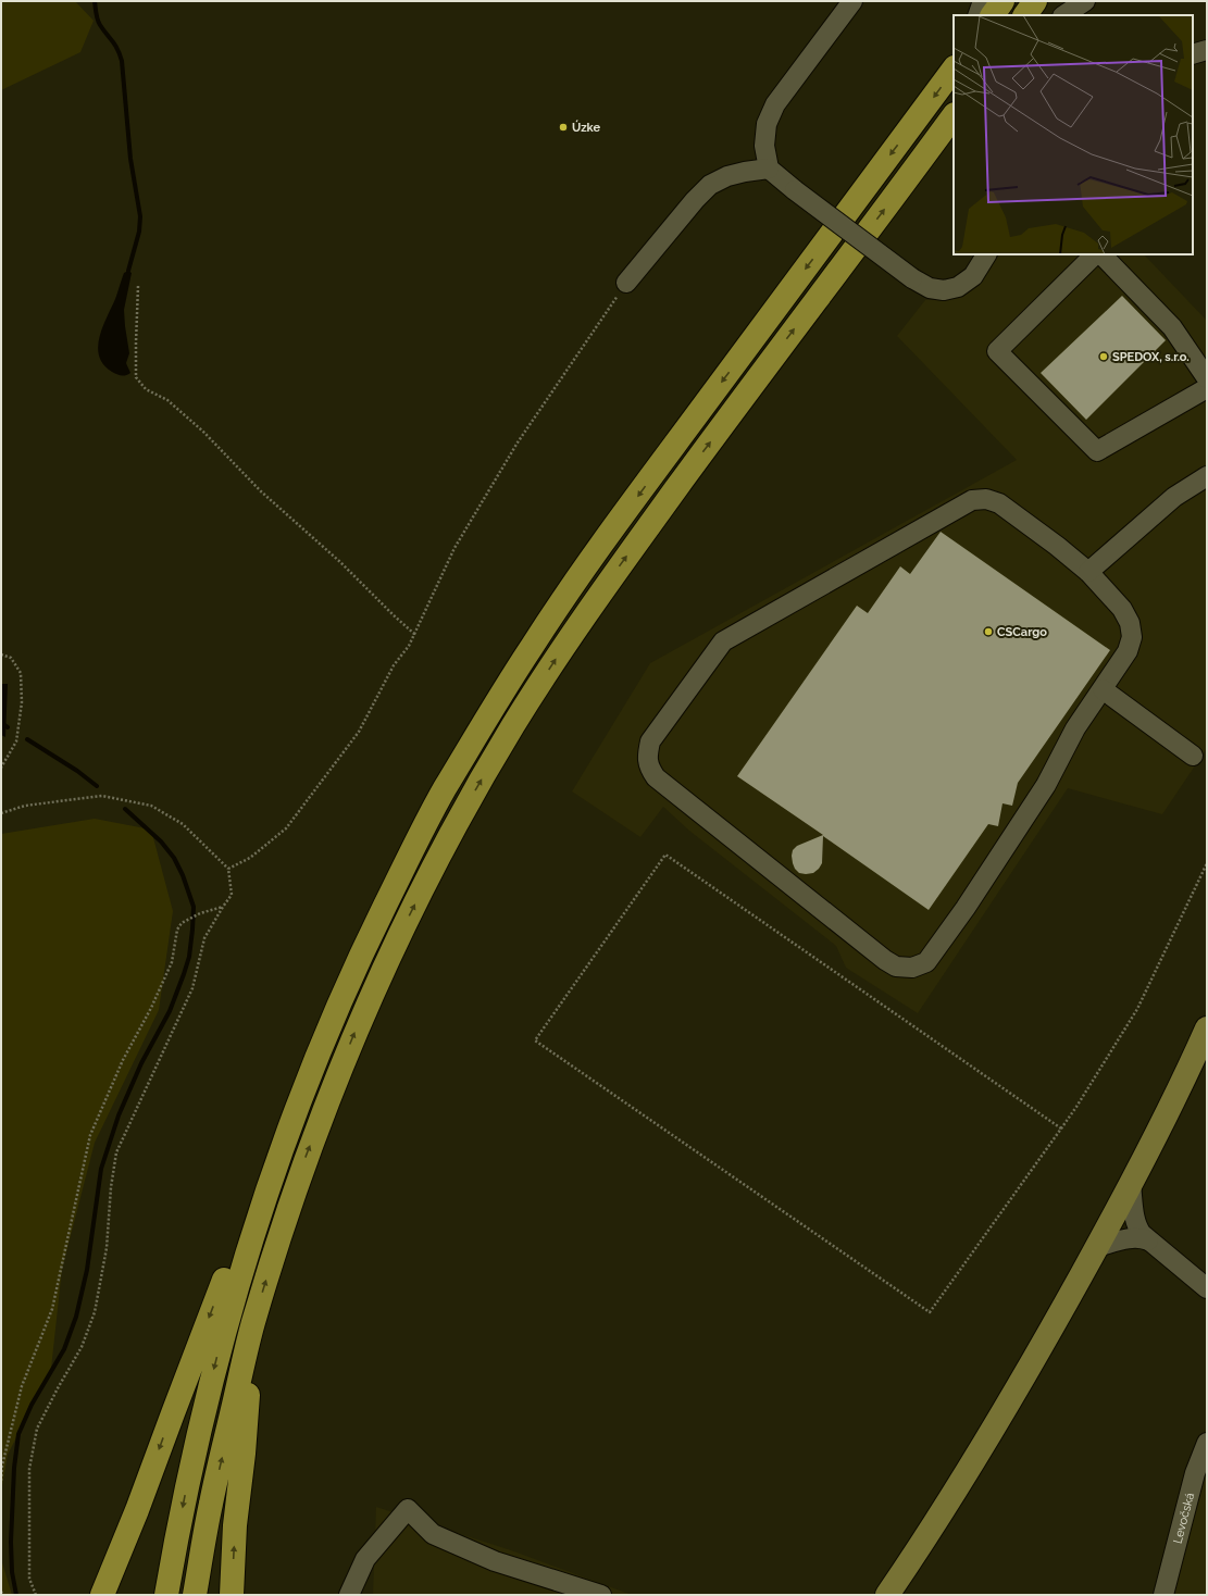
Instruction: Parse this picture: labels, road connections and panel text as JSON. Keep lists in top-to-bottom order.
{
  "streets": {
    "street": ["Levočská"]
  },
  "places": ["Úzke", "SPEDOX, s.r.o.", "CSCargo"]
}
